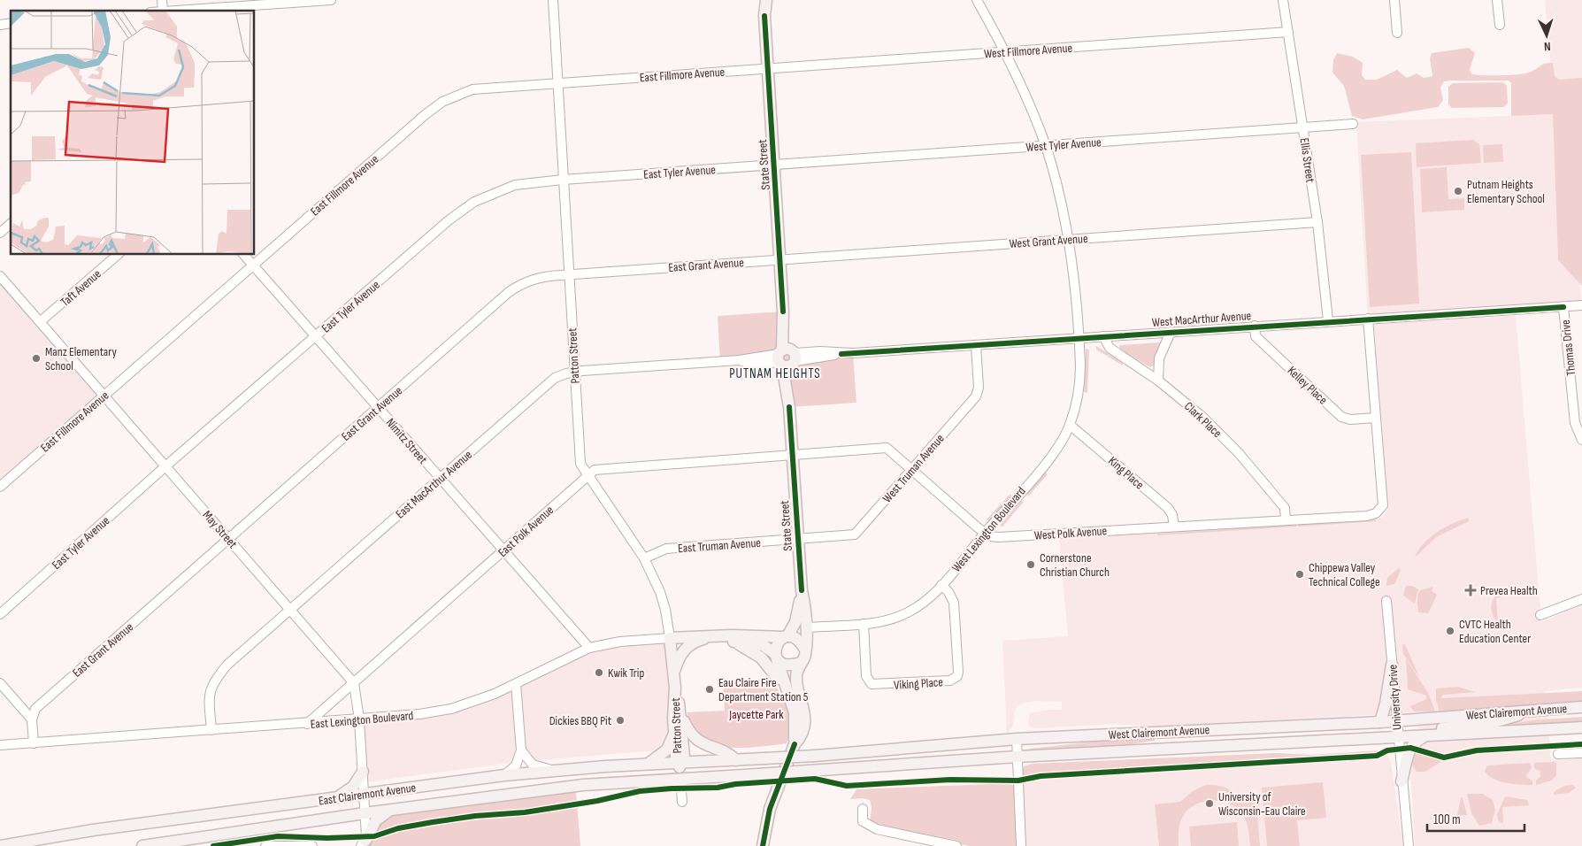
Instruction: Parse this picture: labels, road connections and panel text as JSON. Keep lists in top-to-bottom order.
{
  "streets": {
    "main road": [
      "State Street",
      "Patton Street",
      "West Clairemont Avenue",
      "East Lexington Boulevard",
      "East Clairemont Avenue"
    ],
    "street": [
      "West Fillmore Avenue",
      "East Fillmore Avenue",
      "West Tyler Avenue",
      "Ellis Street",
      "East Tyler Avenue",
      "West Grant Avenue",
      "East Grant Avenue",
      "Taft Avenue",
      "West MacArthur Avenue",
      "Thomas Drive",
      "Kelley Place",
      "Clark Place",
      "Nimitz Street",
      "West Truman Avenue",
      "King Place",
      "East MacArthur Avenue",
      "May Street",
      "West Lexington Boulevard",
      "East Polk Avenue",
      "West Polk Avenue",
      "East Truman Avenue",
      "Viking Place",
      "University Drive"
    ]
  },
  "crossings": [
    ["West Fillmore Avenue", "East Fillmore Avenue"],
    ["West Fillmore Avenue", "Ellis Street"],
    ["West Fillmore Avenue", "State Street"],
    ["West Fillmore Avenue", "West Lexington Boulevard"],
    ["East Fillmore Avenue", "State Street"],
    ["East Fillmore Avenue", "Patton Street"],
    ["East Fillmore Avenue", "Nimitz Street"],
    ["East Fillmore Avenue", "May Street"],
    ["West Tyler Avenue", "Ellis Street"],
    ["West Tyler Avenue", "State Street"],
    ["West Tyler Avenue", "East Tyler Avenue"],
    ["West Tyler Avenue", "West Lexington Boulevard"],
    ["Ellis Street", "West Grant Avenue"],
    ["Ellis Street", "West MacArthur Avenue"],
    ["State Street", "East Tyler Avenue"],
    ["State Street", "West Grant Avenue"],
    ["State Street", "East Grant Avenue"],
    ["State Street", "West MacArthur Avenue"],
    ["State Street", "West Truman Avenue"],
    ["State Street", "East MacArthur Avenue"],
    ["State Street", "West Lexington Boulevard"],
    ["State Street", "East Polk Avenue"],
    ["State Street", "East Truman Avenue"],
    ["State Street", "East Lexington Boulevard"],
    ["East Tyler Avenue", "Patton Street"],
    ["East Tyler Avenue", "Nimitz Street"],
    ["East Tyler Avenue", "May Street"],
    ["West Grant Avenue", "East Grant Avenue"],
    ["West Grant Avenue", "West Lexington Boulevard"],
    ["East Grant Avenue", "Patton Street"],
    ["East Grant Avenue", "Nimitz Street"],
    ["East Grant Avenue", "May Street"],
    ["Taft Avenue", "May Street"],
    ["West MacArthur Avenue", "Thomas Drive"],
    ["West MacArthur Avenue", "Kelley Place"],
    ["West MacArthur Avenue", "Clark Place"],
    ["West MacArthur Avenue", "West Truman Avenue"],
    ["West MacArthur Avenue", "East MacArthur Avenue"],
    ["West MacArthur Avenue", "West Lexington Boulevard"],
    ["Patton Street", "East MacArthur Avenue"],
    ["Patton Street", "East Polk Avenue"],
    ["Patton Street", "East Truman Avenue"],
    ["Patton Street", "East Lexington Boulevard"],
    ["Patton Street", "East Clairemont Avenue"],
    ["Kelley Place", "West Polk Avenue"],
    ["Clark Place", "West Polk Avenue"],
    ["Nimitz Street", "East MacArthur Avenue"],
    ["Nimitz Street", "East Polk Avenue"],
    ["Nimitz Street", "East Lexington Boulevard"],
    ["West Truman Avenue", "East Truman Avenue"],
    ["King Place", "West Lexington Boulevard"],
    ["King Place", "West Polk Avenue"],
    ["East MacArthur Avenue", "May Street"],
    ["East MacArthur Avenue", "East Lexington Boulevard"],
    ["May Street", "East Polk Avenue"],
    ["West Lexington Boulevard", "West Polk Avenue"],
    ["West Lexington Boulevard", "Viking Place"],
    ["East Polk Avenue", "East Lexington Boulevard"],
    ["University Drive", "West Clairemont Avenue"],
    ["West Clairemont Avenue", "East Clairemont Avenue"]
  ],
  "districts": ["PUTNAM HEIGHTS"],
  "parks": ["Jaycette Park"],
  "places": {
    "other": [
      "Putnam Heights Elementary School",
      "Manz Elementary School",
      "Cornerstone Christian Church",
      "Chippewa Valley Technical College",
      "CVTC Health Education Center",
      "Kwik Trip",
      "Eau Claire Fire Department Station 5",
      "Dickies BBQ Pit",
      "University of Wisconsin-Eau Claire"
    ],
    "health": ["Prevea Health"]
  },
  "scale_bar": "100 m",
  "north": "bottom"
}
